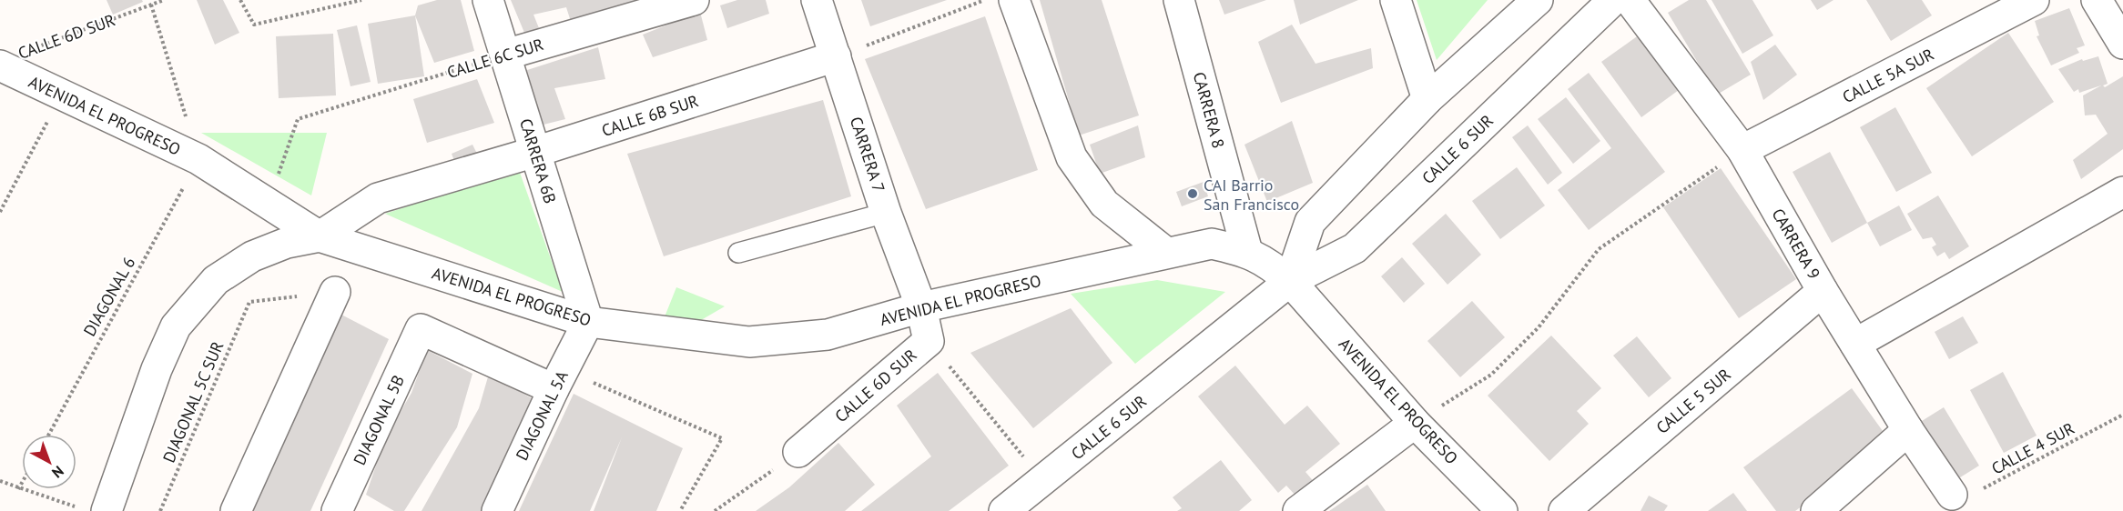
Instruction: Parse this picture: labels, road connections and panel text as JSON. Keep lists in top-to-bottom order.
{
  "streets": {
    "street": [
      "CALLE 6D SUR",
      "CALLE 6C SUR",
      "CALLE 5A SUR",
      "CARRERA 8",
      "AVENIDA EL PROGRESO",
      "CALLE 6B SUR",
      "CALLE 6 SUR",
      "CARRERA 7",
      "CARRERA 6B",
      "CARRERA 9",
      "CALLE 5 SUR",
      "DIAGONAL 5A",
      "DIAGONAL 5B"
    ],
    "path": ["DIAGONAL 6", "DIAGONAL 5C SUR", "CALLE 4 SUR"]
  },
  "crossings": [
    ["CALLE 6D SUR", "AVENIDA EL PROGRESO"],
    ["CALLE 6D SUR", "CARRERA 7"],
    ["CALLE 6C SUR", "AVENIDA EL PROGRESO"],
    ["CALLE 6C SUR", "CARRERA 6B"],
    ["CALLE 5A SUR", "CARRERA 9"],
    ["CARRERA 8", "AVENIDA EL PROGRESO"],
    ["AVENIDA EL PROGRESO", "CALLE 6B SUR"],
    ["AVENIDA EL PROGRESO", "CALLE 6 SUR"],
    ["AVENIDA EL PROGRESO", "CARRERA 7"],
    ["AVENIDA EL PROGRESO", "CARRERA 6B"],
    ["AVENIDA EL PROGRESO", "DIAGONAL 6"],
    ["AVENIDA EL PROGRESO", "DIAGONAL 5A"],
    ["CALLE 6B SUR", "CARRERA 7"],
    ["CALLE 6B SUR", "CARRERA 6B"],
    ["CARRERA 6B", "DIAGONAL 5A"],
    ["CARRERA 9", "CALLE 5 SUR"],
    ["CARRERA 9", "CALLE 4 SUR"],
    ["DIAGONAL 5A", "DIAGONAL 5B"]
  ],
  "places": ["CAI Barrio San Francisco"],
  "north": "bottom right"
}
